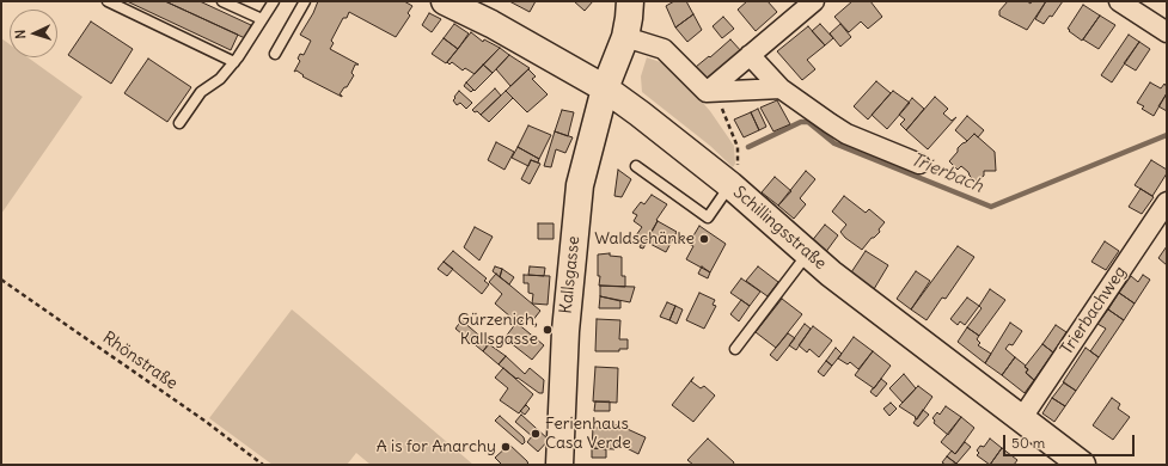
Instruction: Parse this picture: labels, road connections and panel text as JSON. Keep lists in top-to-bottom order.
{
  "streets": {
    "main road": ["Schillingsstraße", "Kallsgasse"],
    "street": ["Trierbachweg"],
    "path": ["Rhönstraße"]
  },
  "crossings": [
    ["Schillingsstraße", "Kallsgasse"],
    ["Schillingsstraße", "Trierbachweg"]
  ],
  "water": ["Trierbach"],
  "places": [
    "Waldschänke",
    "Gürzenich, Kallsgasse",
    "Ferienhaus Casa Verde",
    "A is for Anarchy"
  ],
  "scale_bar": "50 m",
  "north": "left"
}
